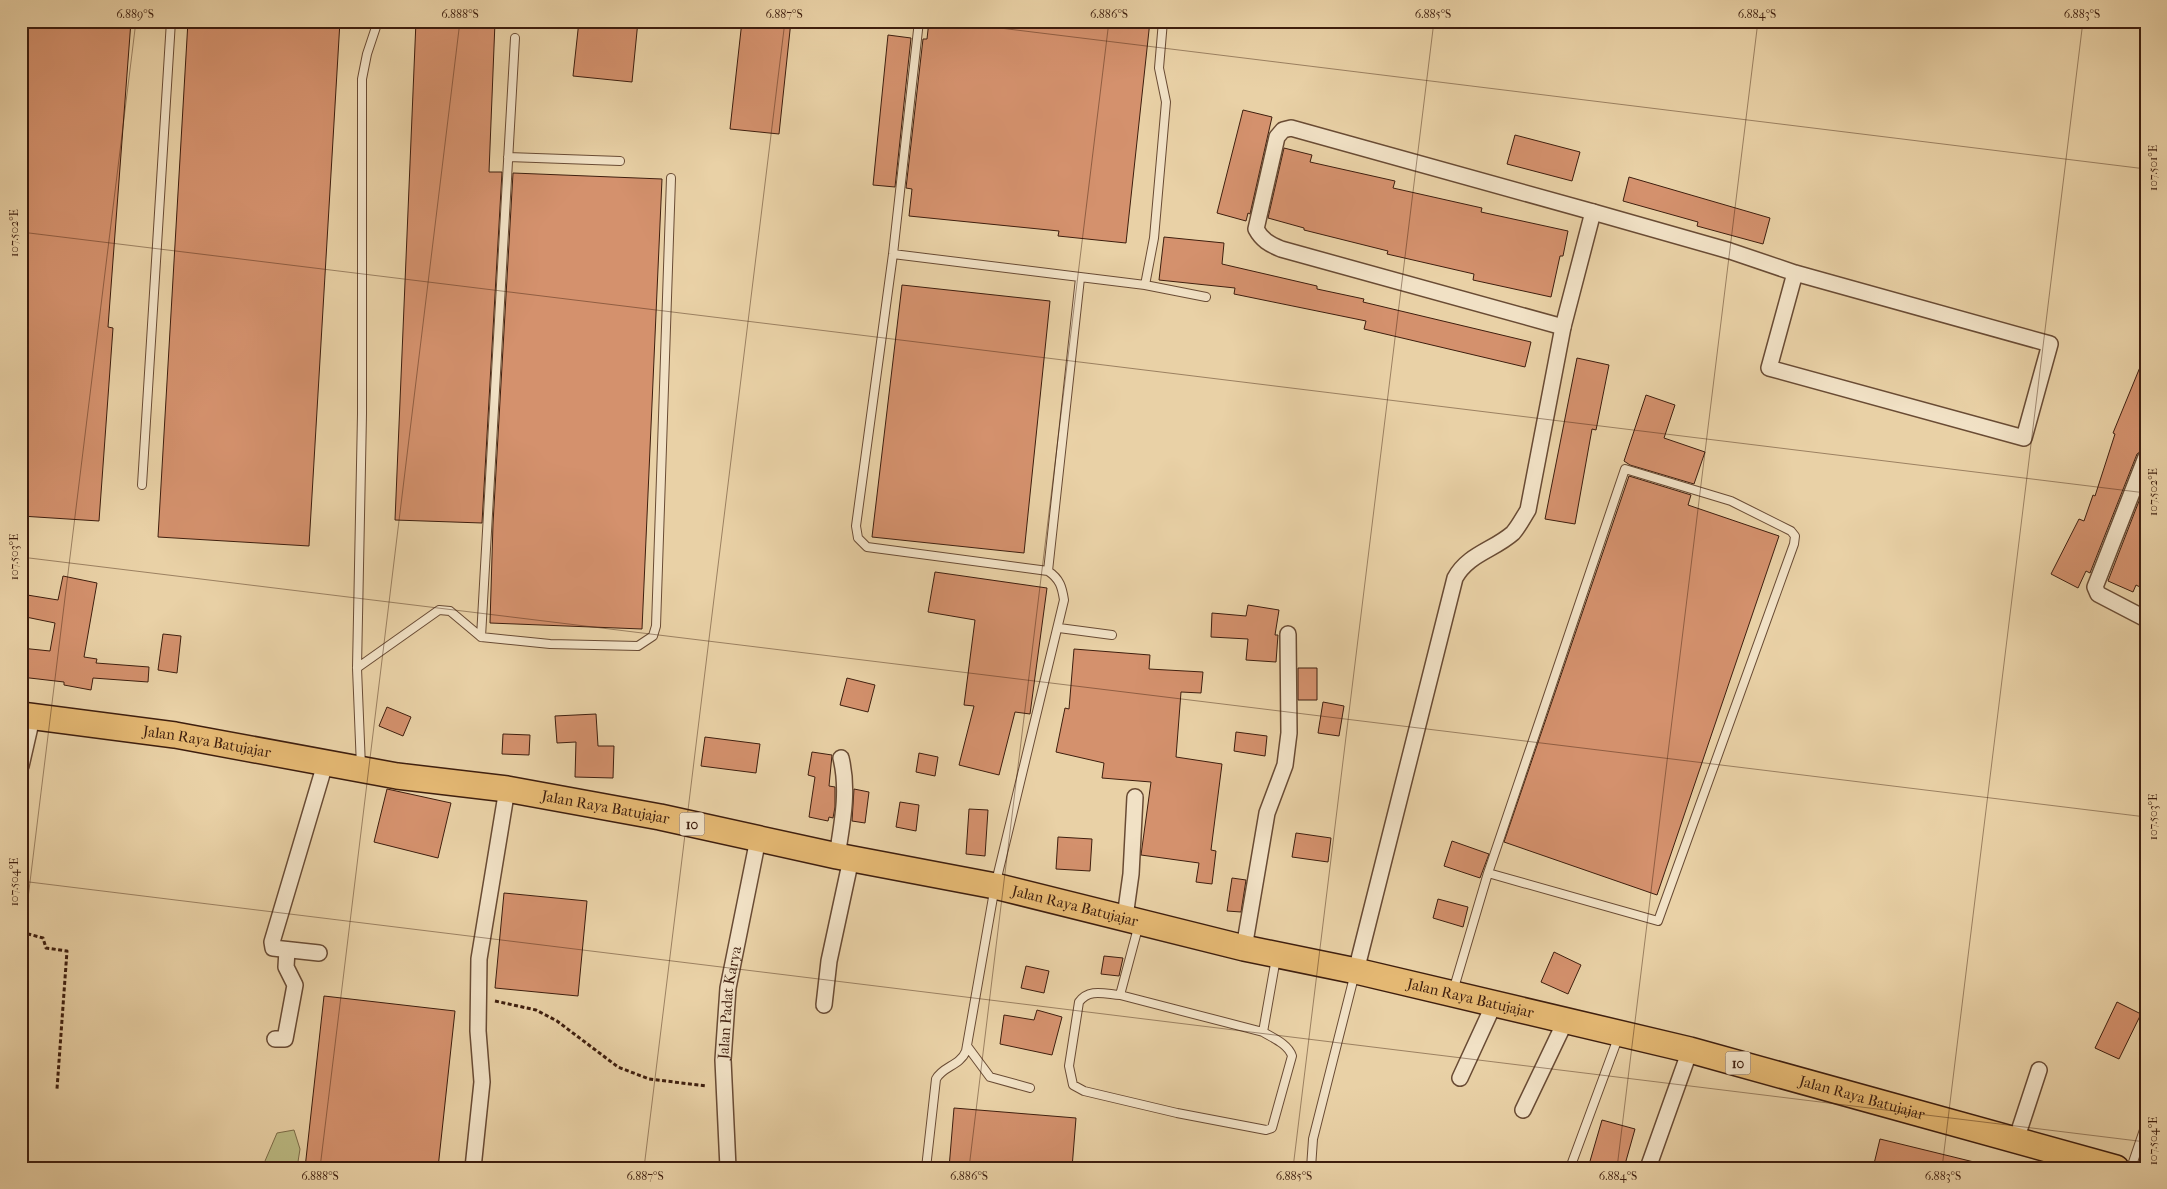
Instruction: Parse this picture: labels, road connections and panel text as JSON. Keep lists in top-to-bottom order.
{
  "streets": {
    "highway": ["Jalan Raya Batujajar", "10"],
    "street": ["Jalan Padat Karya"]
  },
  "crossings": [
    ["Jalan Raya Batujajar", "Jalan Padat Karya"]
  ],
  "coordinates": [
    "6.889°S",
    "6.888°S",
    "6.887°S",
    "6.886°S",
    "6.885°S",
    "6.884°S",
    "6.883°S",
    "107.501°E",
    "107.502°E",
    "107.503°E",
    "107.504°E"
  ]
}
